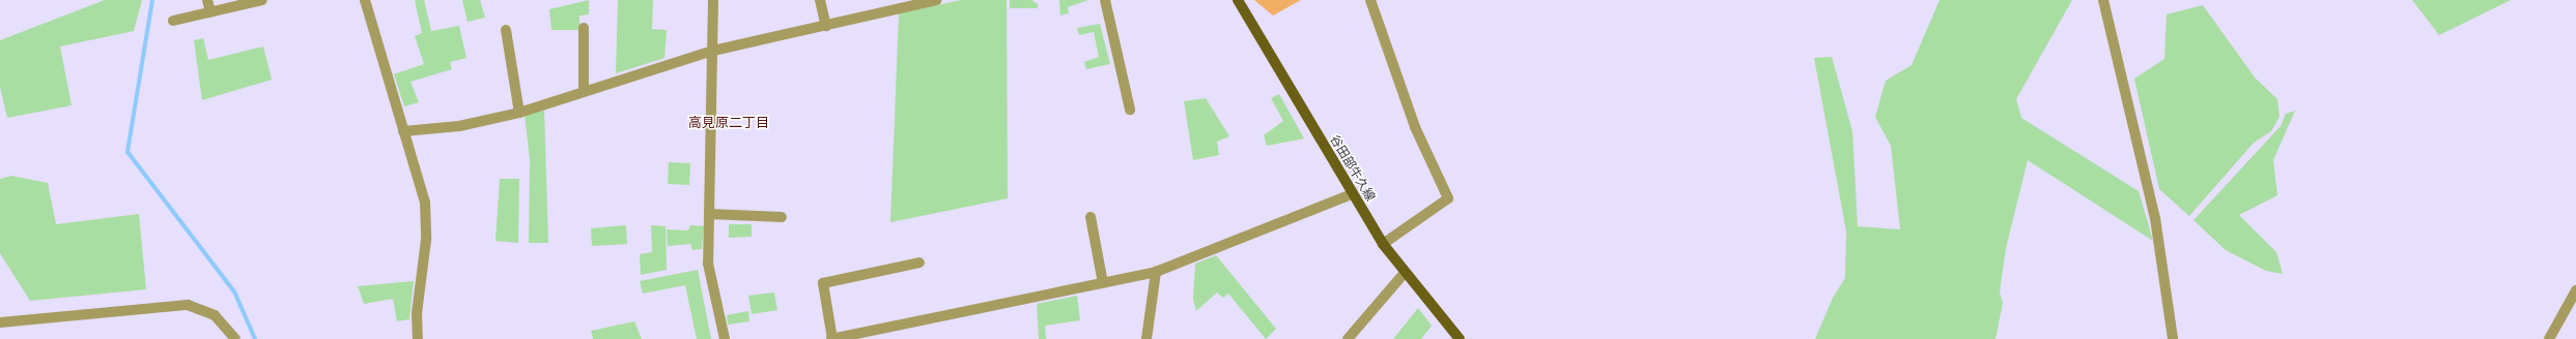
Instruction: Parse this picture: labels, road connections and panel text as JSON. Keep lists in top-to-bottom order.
{
  "streets": {
    "main road": ["谷田部牛久線"]
  },
  "districts": ["高見原二丁目"]
}
